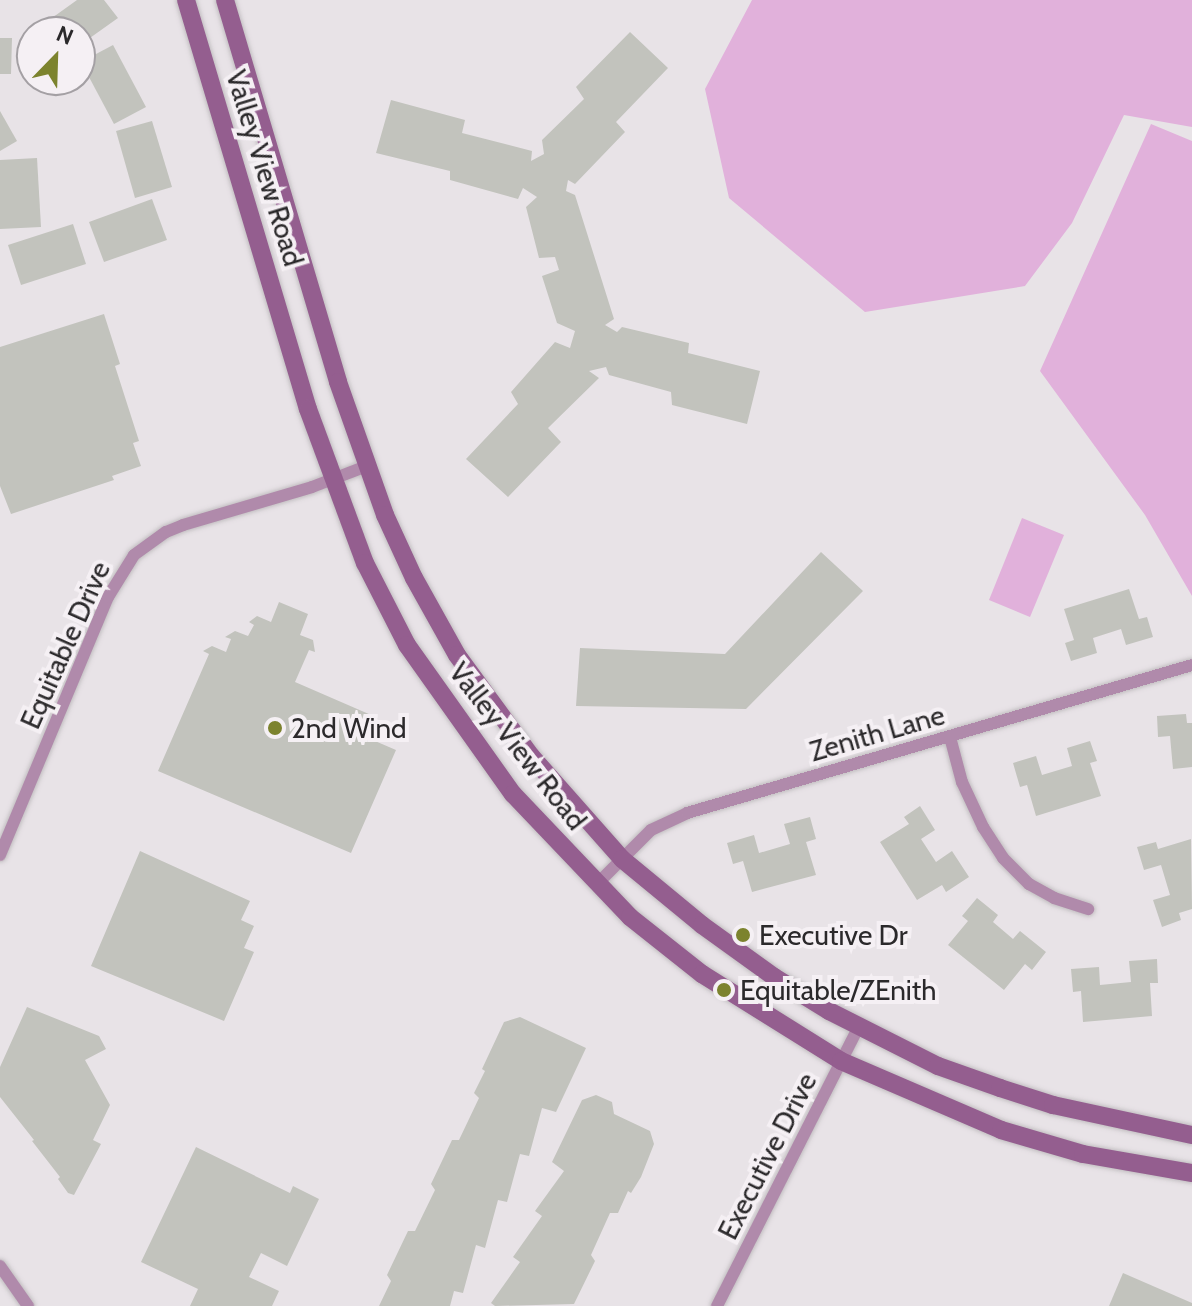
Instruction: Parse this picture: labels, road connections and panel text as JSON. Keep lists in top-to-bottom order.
{
  "streets": {
    "main road": ["Valley View Road"],
    "street": ["Equitable Drive", "Zenith Lane", "Executive Drive"]
  },
  "crossings": [
    ["Valley View Road", "Equitable Drive"],
    ["Valley View Road", "Zenith Lane"],
    ["Valley View Road", "Executive Drive"]
  ],
  "places": ["2nd Wind", "Executive Dr", "Equitable/ZEnith"],
  "north": "top right"
}
